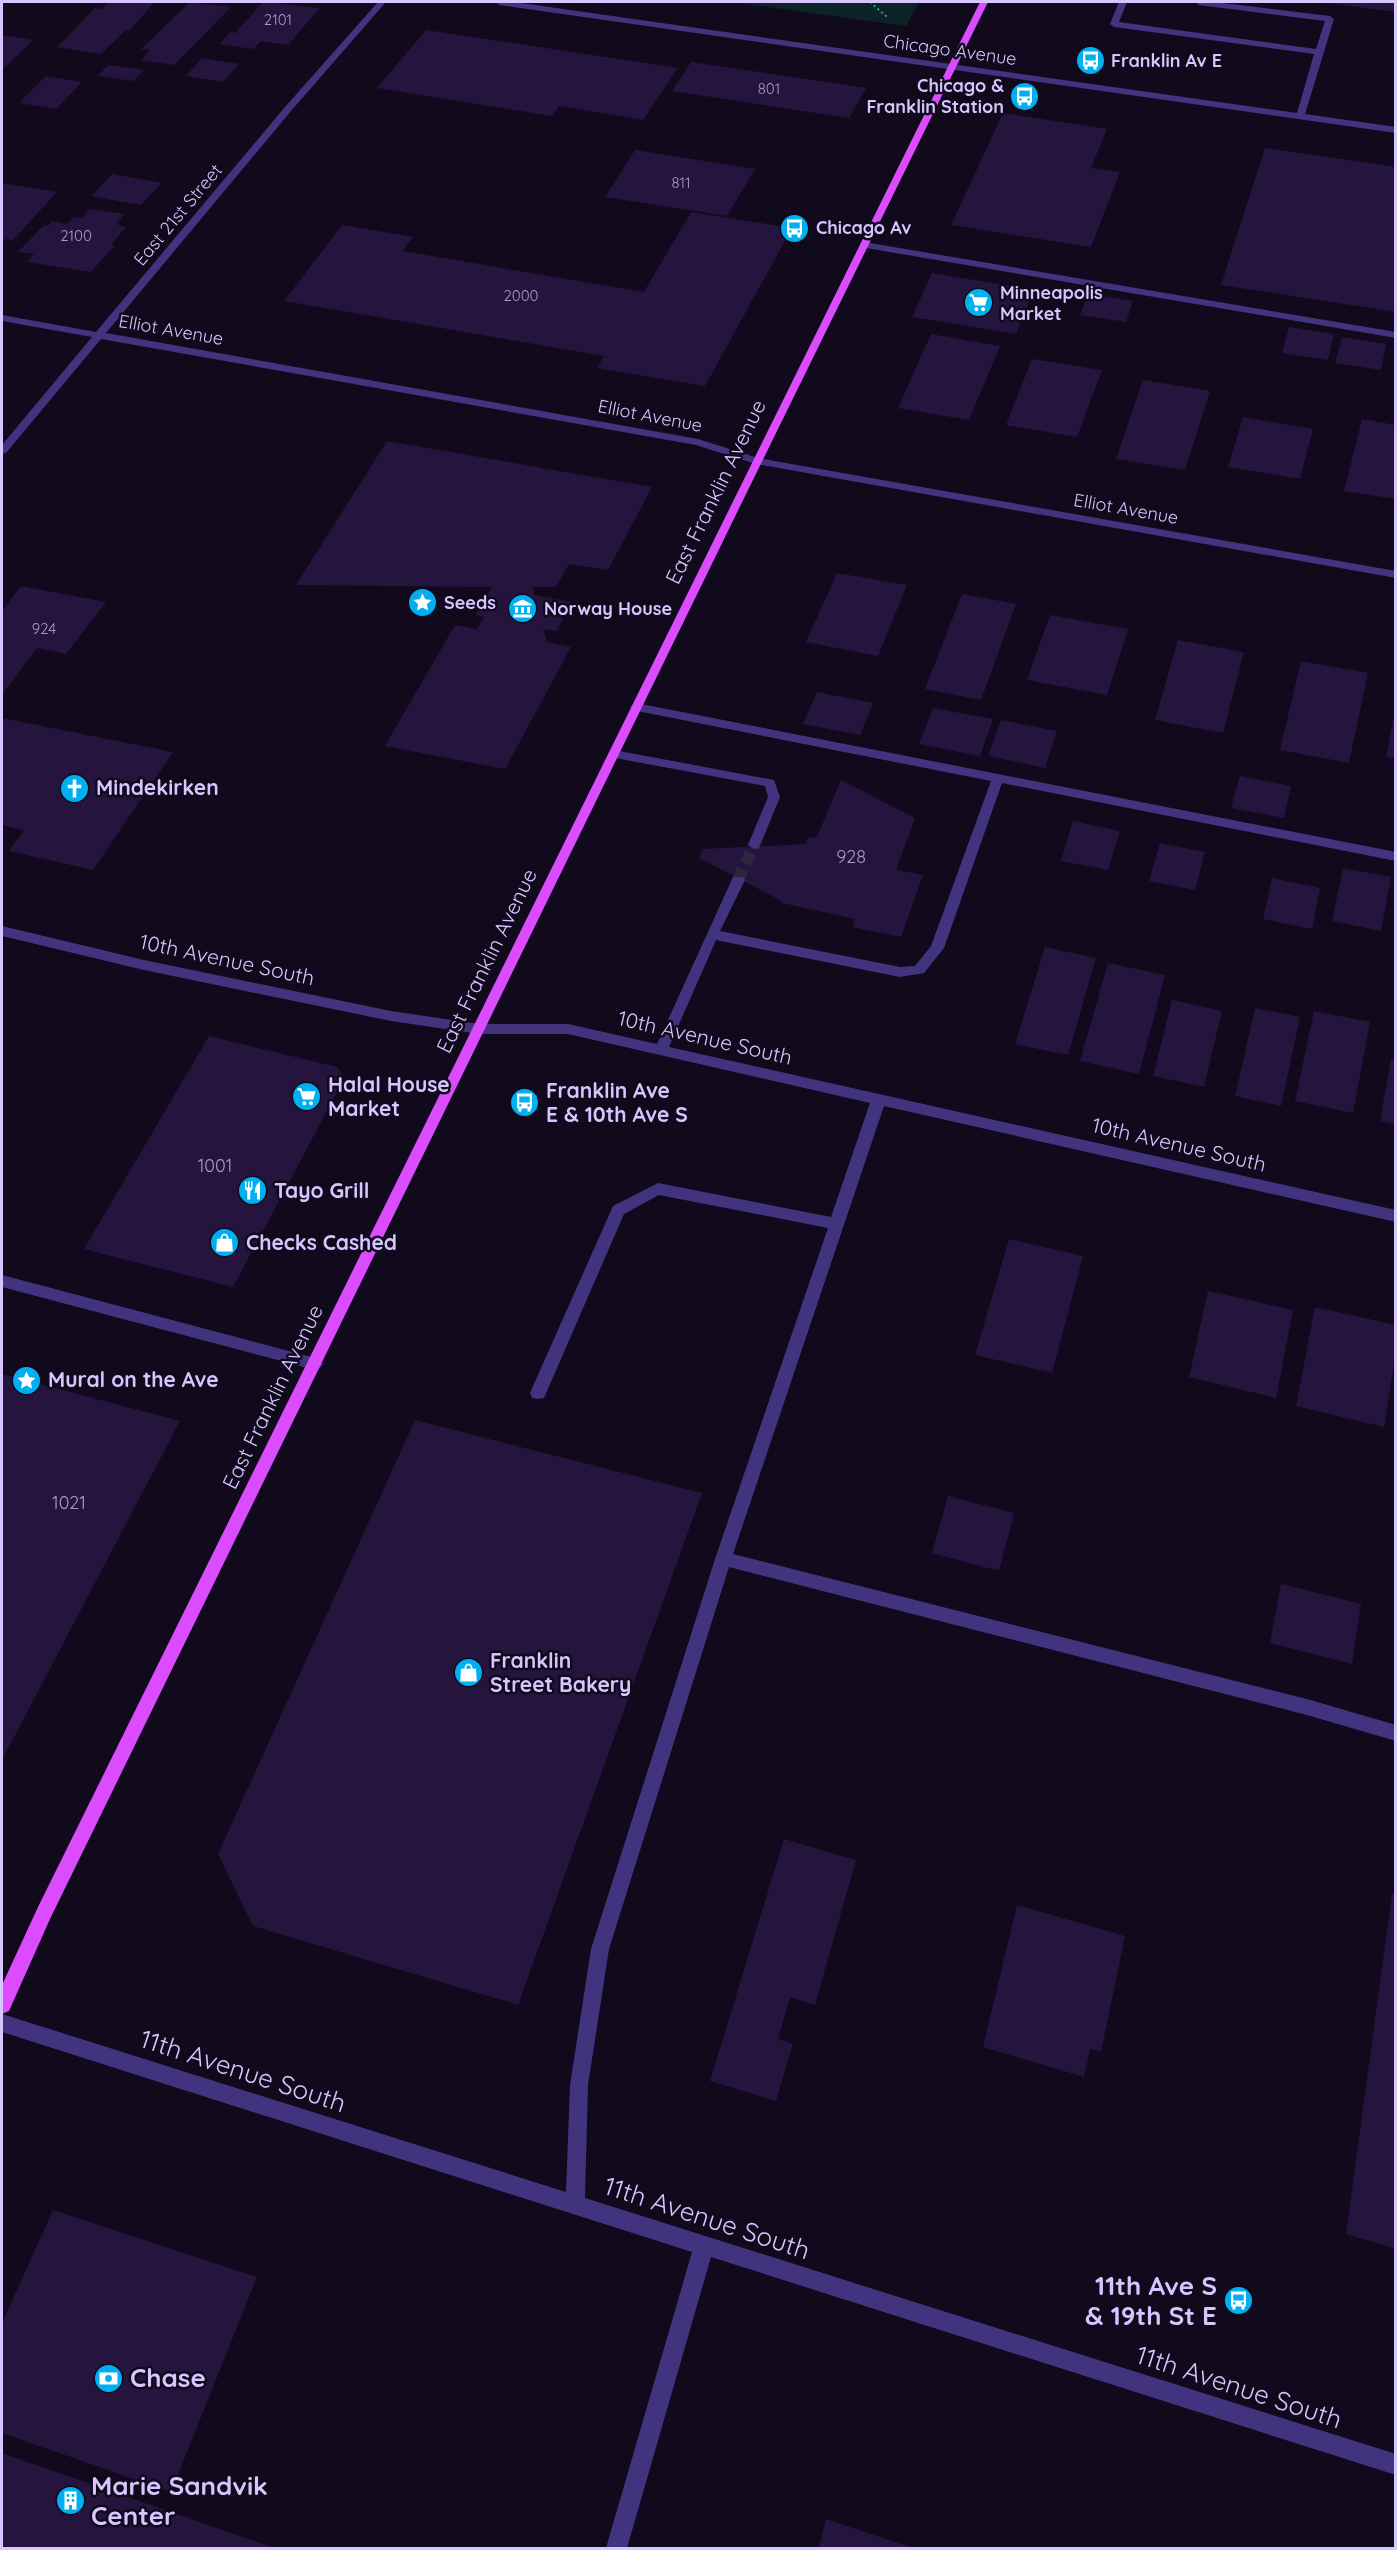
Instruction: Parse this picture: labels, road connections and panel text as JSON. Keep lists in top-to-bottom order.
{
  "streets": {
    "main road": ["East Franklin Avenue"],
    "street": [
      "Chicago Avenue",
      "East 21st Street",
      "Elliot Avenue",
      "10th Avenue South",
      "11th Avenue South"
    ]
  },
  "crossings": [
    ["Chicago Avenue", "East Franklin Avenue"],
    ["East 21st Street", "Elliot Avenue"],
    ["Elliot Avenue", "East Franklin Avenue"],
    ["East Franklin Avenue", "10th Avenue South"]
  ],
  "places": {
    "bus stop": [
      "Franklin Av E",
      "Chicago & Franklin Station",
      "Chicago Av",
      "Franklin Ave E & 10th Ave S",
      "11th Ave S & 19th St E"
    ],
    "supermarket": ["Minneapolis Market", "Halal House Market"],
    "place": ["Seeds", "Mural on the Ave"],
    "museum": ["Norway House"],
    "church": ["Mindekirken"],
    "restaurant": ["Tayo Grill"],
    "shop": ["Checks Cashed", "Franklin Street Bakery"],
    "bank": ["Chase"],
    "building": ["Marie Sandvik Center"]
  },
  "house_numbers": [
    "2101",
    "801",
    "811",
    "2100",
    "2000",
    "924",
    "928",
    "1001",
    "1021"
  ]
}
